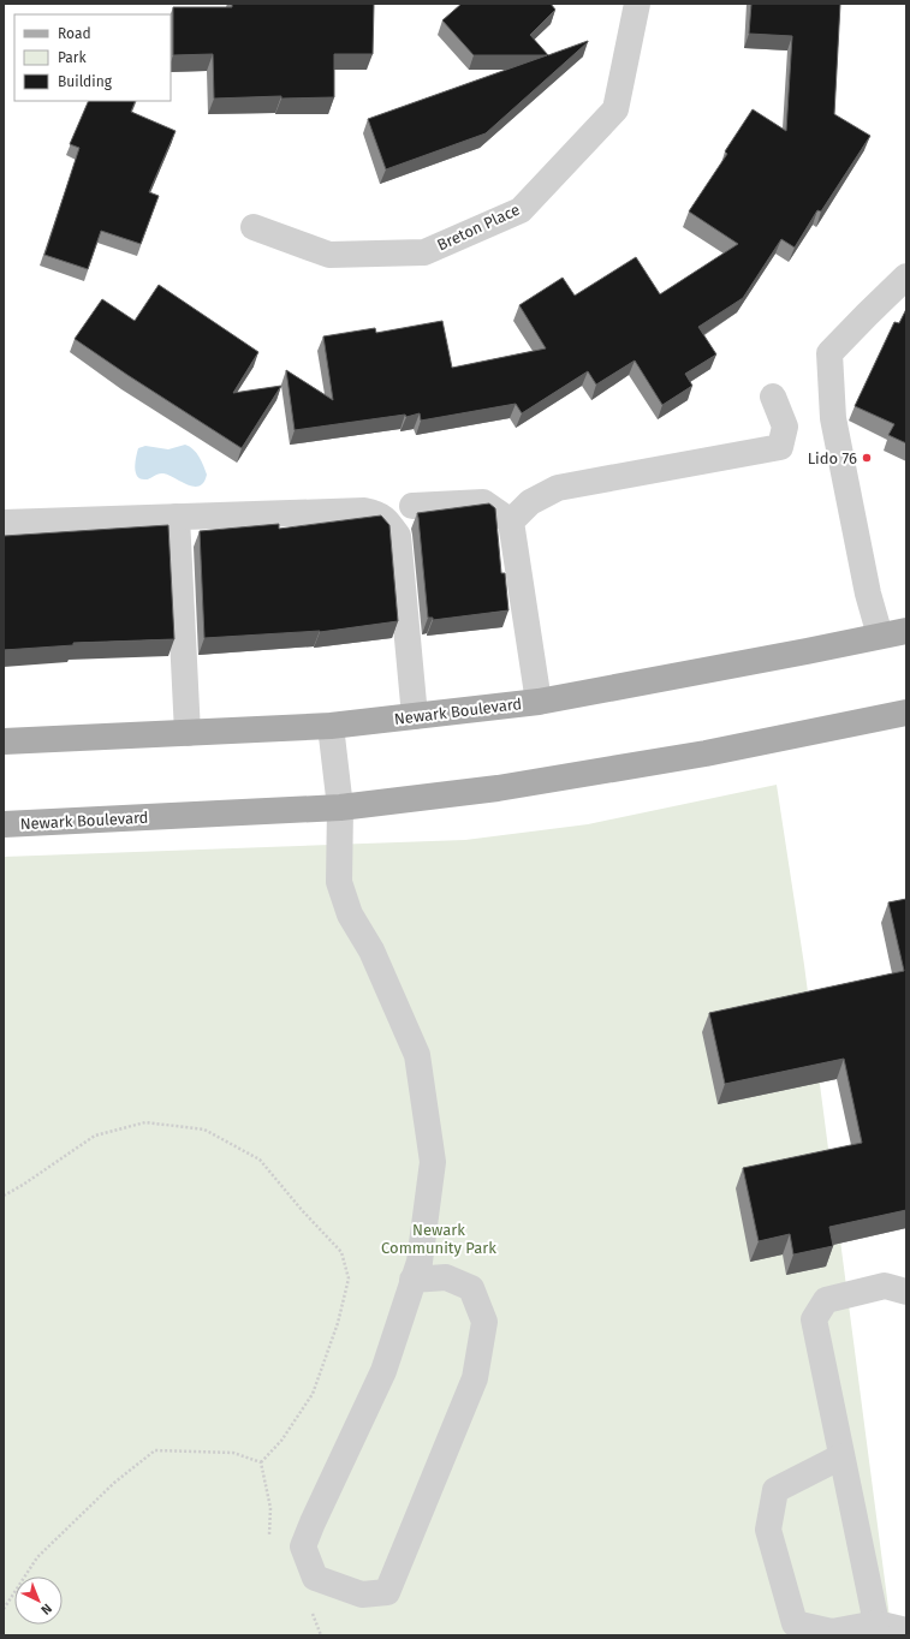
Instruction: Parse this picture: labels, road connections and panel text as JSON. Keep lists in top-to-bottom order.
{
  "streets": {
    "main road": ["Newark Boulevard"],
    "street": ["Breton Place"]
  },
  "parks": ["Newark Community Park"],
  "places": ["Lido 76"],
  "legend": ["Road", "Park", "Building"],
  "north": "bottom right"
}
